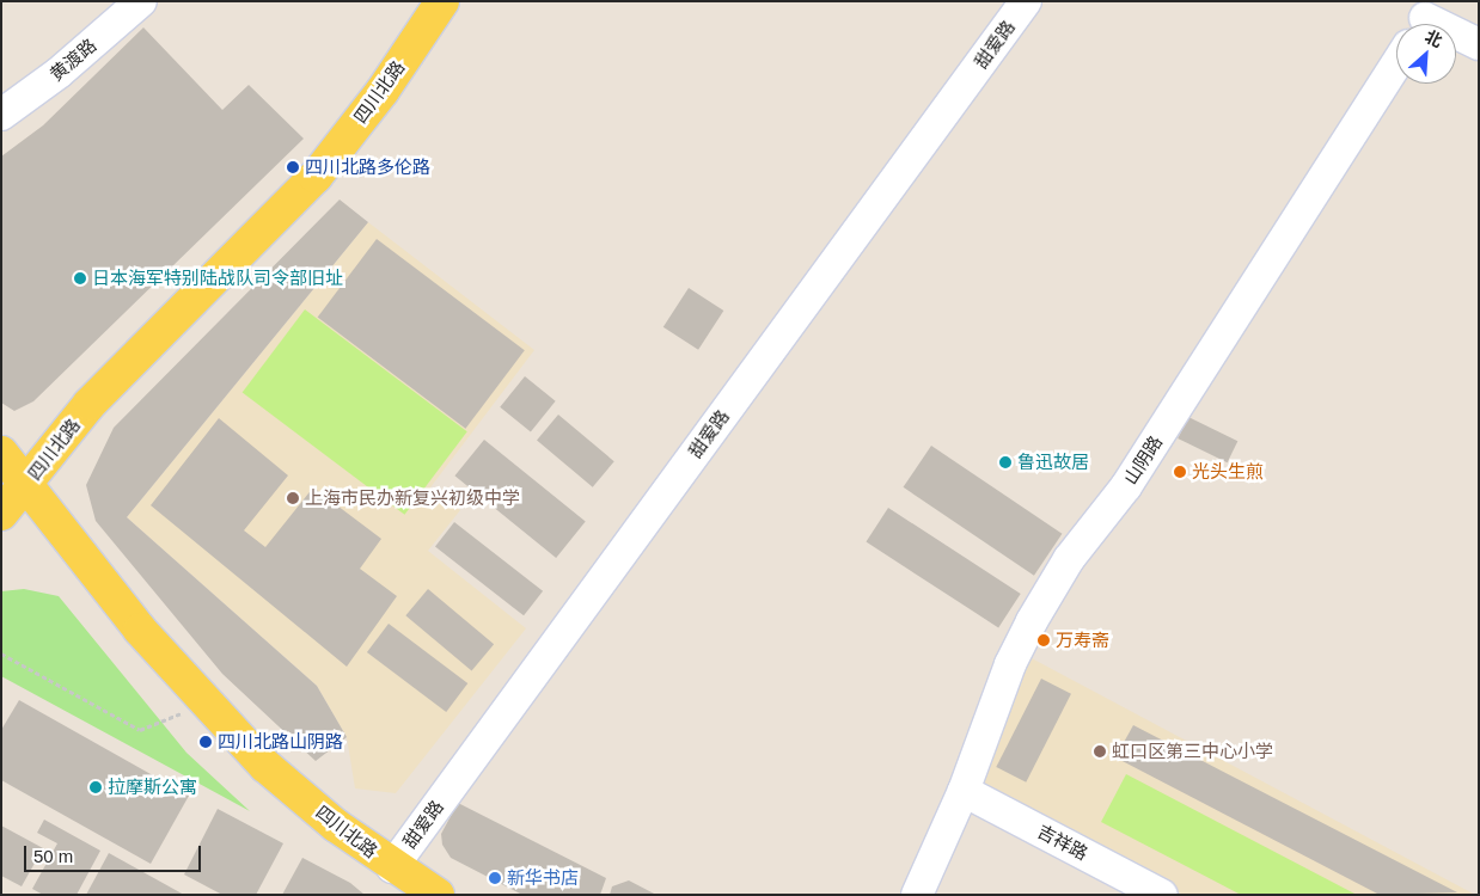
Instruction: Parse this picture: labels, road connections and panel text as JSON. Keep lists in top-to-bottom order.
{
  "streets": {
    "main road": ["四川北路"],
    "street": [
      "甜爱路",
      "黄渡路",
      "山阴路",
      "吉祥路"
    ]
  },
  "crossings": [
    ["甜爱路", "四川北路"],
    ["山阴路", "吉祥路"]
  ],
  "places": [
    "四川北路多伦路",
    "日本海军特别陆战队司令部旧址",
    "鲁迅故居",
    "光头生煎",
    "上海市民办新复兴初级中学",
    "万寿斋",
    "四川北路山阴路",
    "虹口区第三中心小学",
    "拉摩斯公寓",
    "新华书店"
  ],
  "scale_bar": "50 m",
  "north": "top right"
}
